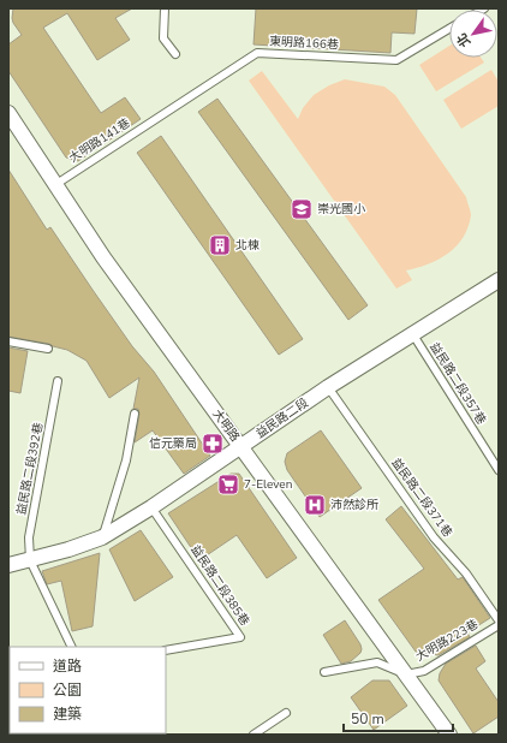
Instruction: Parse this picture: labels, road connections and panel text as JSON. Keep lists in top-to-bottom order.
{
  "streets": {
    "street": ["益民路二段", "大明路"],
    "lane": [
      "東明路166巷",
      "大明路141巷",
      "益民路二段357巷",
      "益民路二段392巷",
      "益民路二段371巷",
      "益民路二段385巷",
      "大明路223巷"
    ]
  },
  "crossings": [
    ["東明路166巷", "大明路141巷"],
    ["大明路141巷", "大明路"],
    ["益民路二段357巷", "益民路二段"],
    ["益民路二段", "大明路"],
    ["益民路二段", "益民路二段392巷"],
    ["益民路二段", "益民路二段371巷"],
    ["益民路二段", "益民路二段385巷"],
    ["大明路", "大明路223巷"]
  ],
  "places": {
    "school or university": ["崇光國小"],
    "building": ["北棟"],
    "pharmacy": ["信元藥局"],
    "supermarket": ["7-Eleven"],
    "hospital": ["沛然診所"]
  },
  "legend": ["道路", "公園", "建築"],
  "scale_bar": "50 m",
  "north": "bottom left"
}
